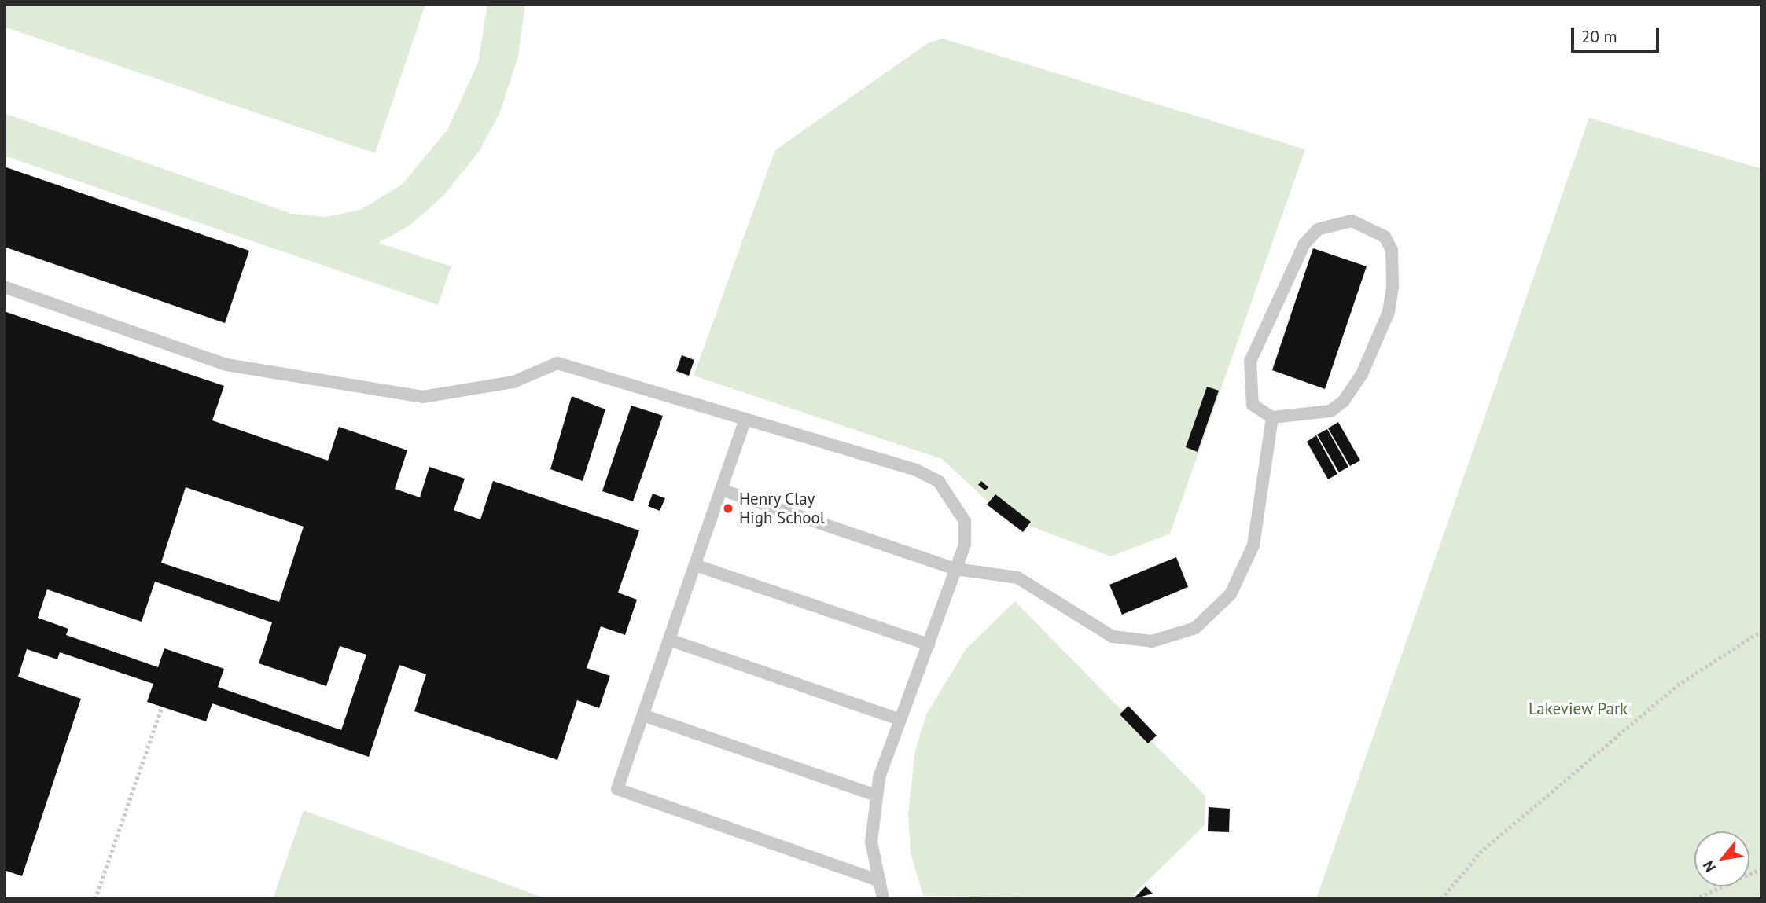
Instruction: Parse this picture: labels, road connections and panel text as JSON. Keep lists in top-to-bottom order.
{
  "parks": ["Lakeview Park"],
  "places": ["Henry Clay High School"],
  "scale_bar": "20 m",
  "north": "bottom left"
}
